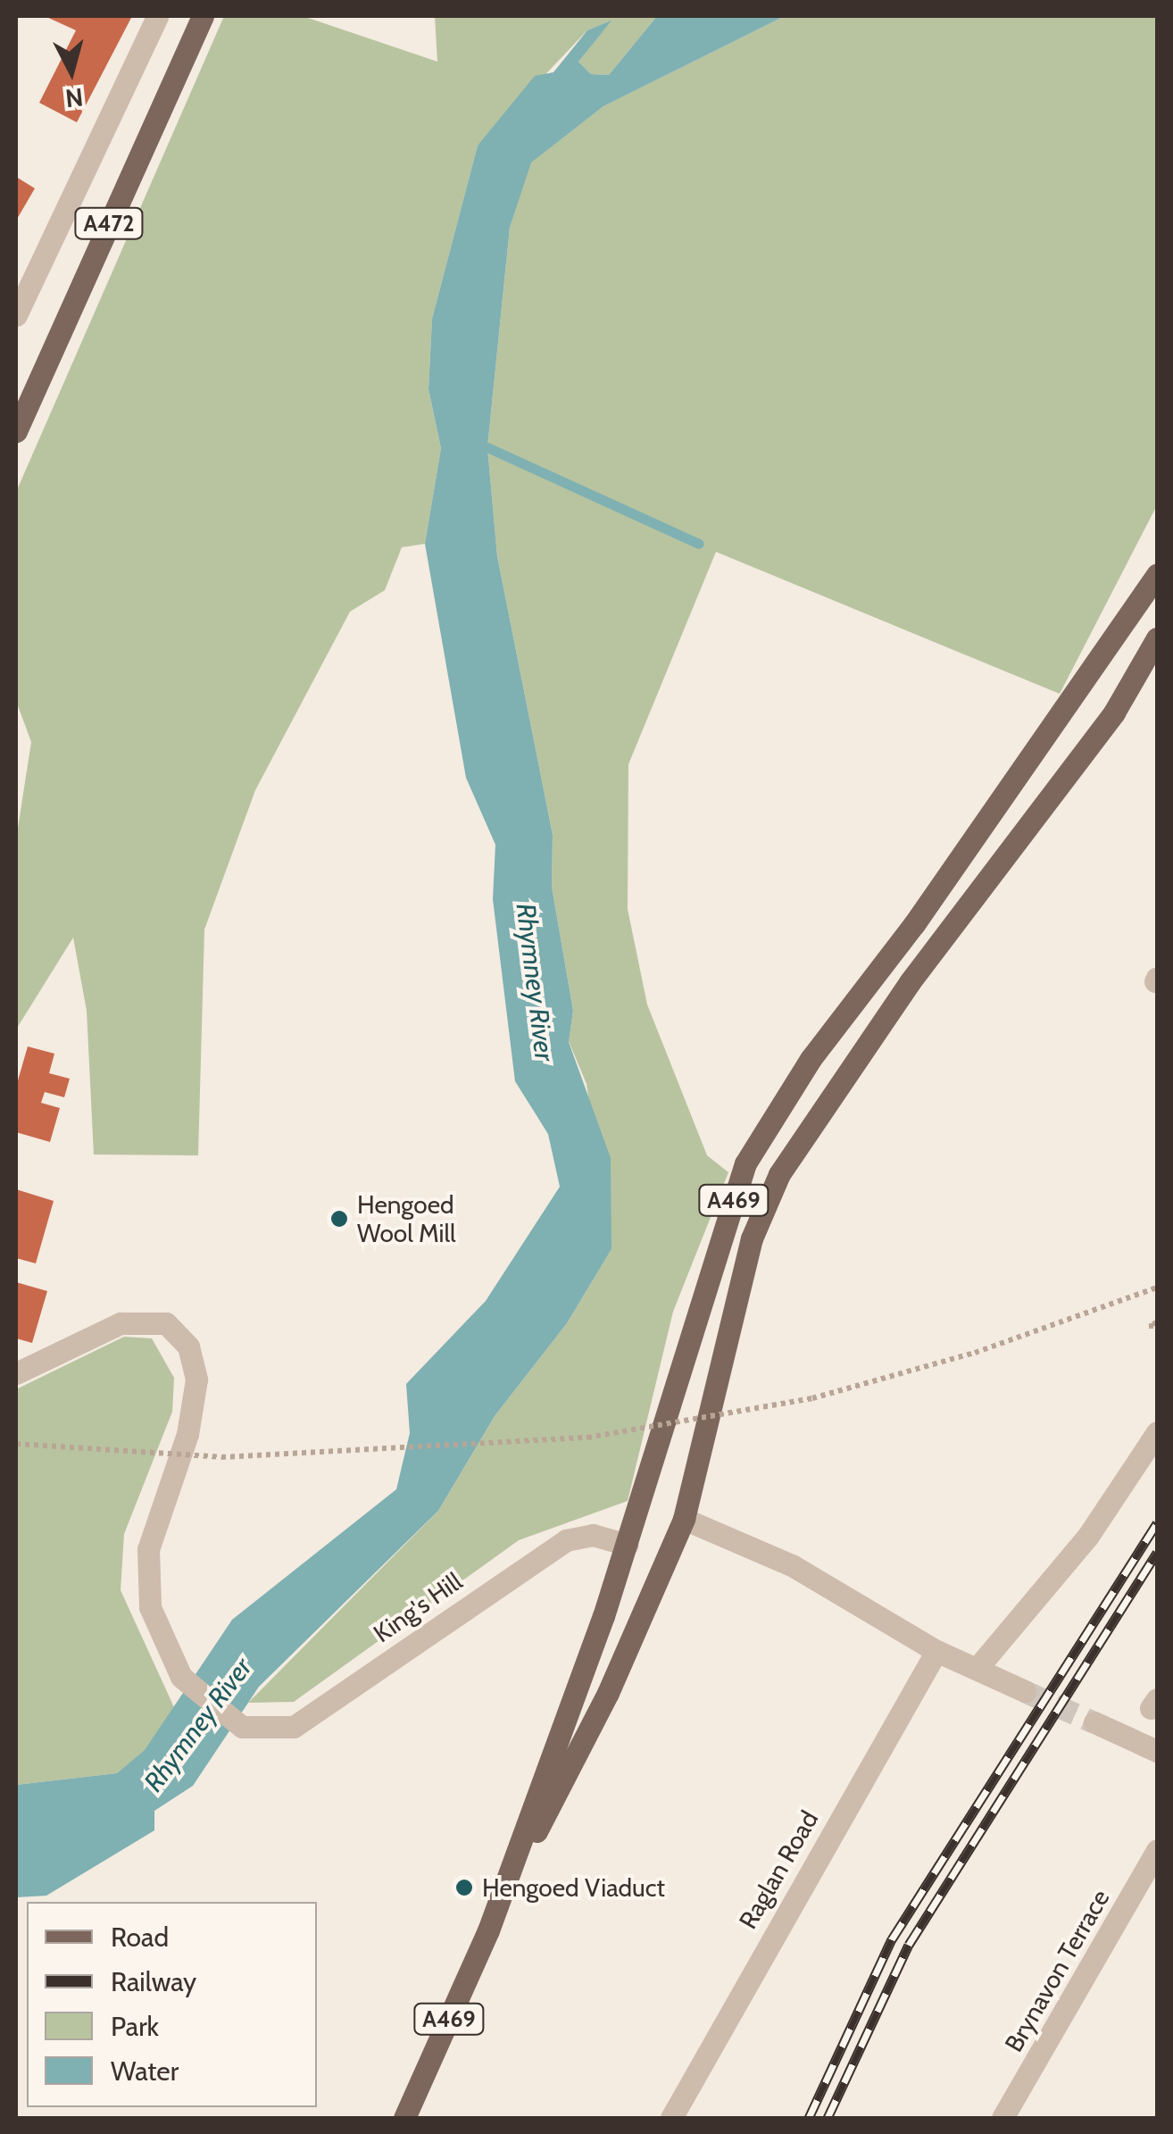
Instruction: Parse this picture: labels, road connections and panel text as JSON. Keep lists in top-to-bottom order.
{
  "streets": {
    "main road": ["A472", "A469"],
    "street": ["King's Hill", "Raglan Road", "Brynavon Terrace"]
  },
  "crossings": [
    ["A469", "King's Hill"]
  ],
  "water": ["Rhymney River"],
  "places": ["Hengoed Wool Mill", "Hengoed Viaduct"],
  "legend": [
    "Road",
    "Railway",
    "Park",
    "Water"
  ],
  "north": "bottom"
}
